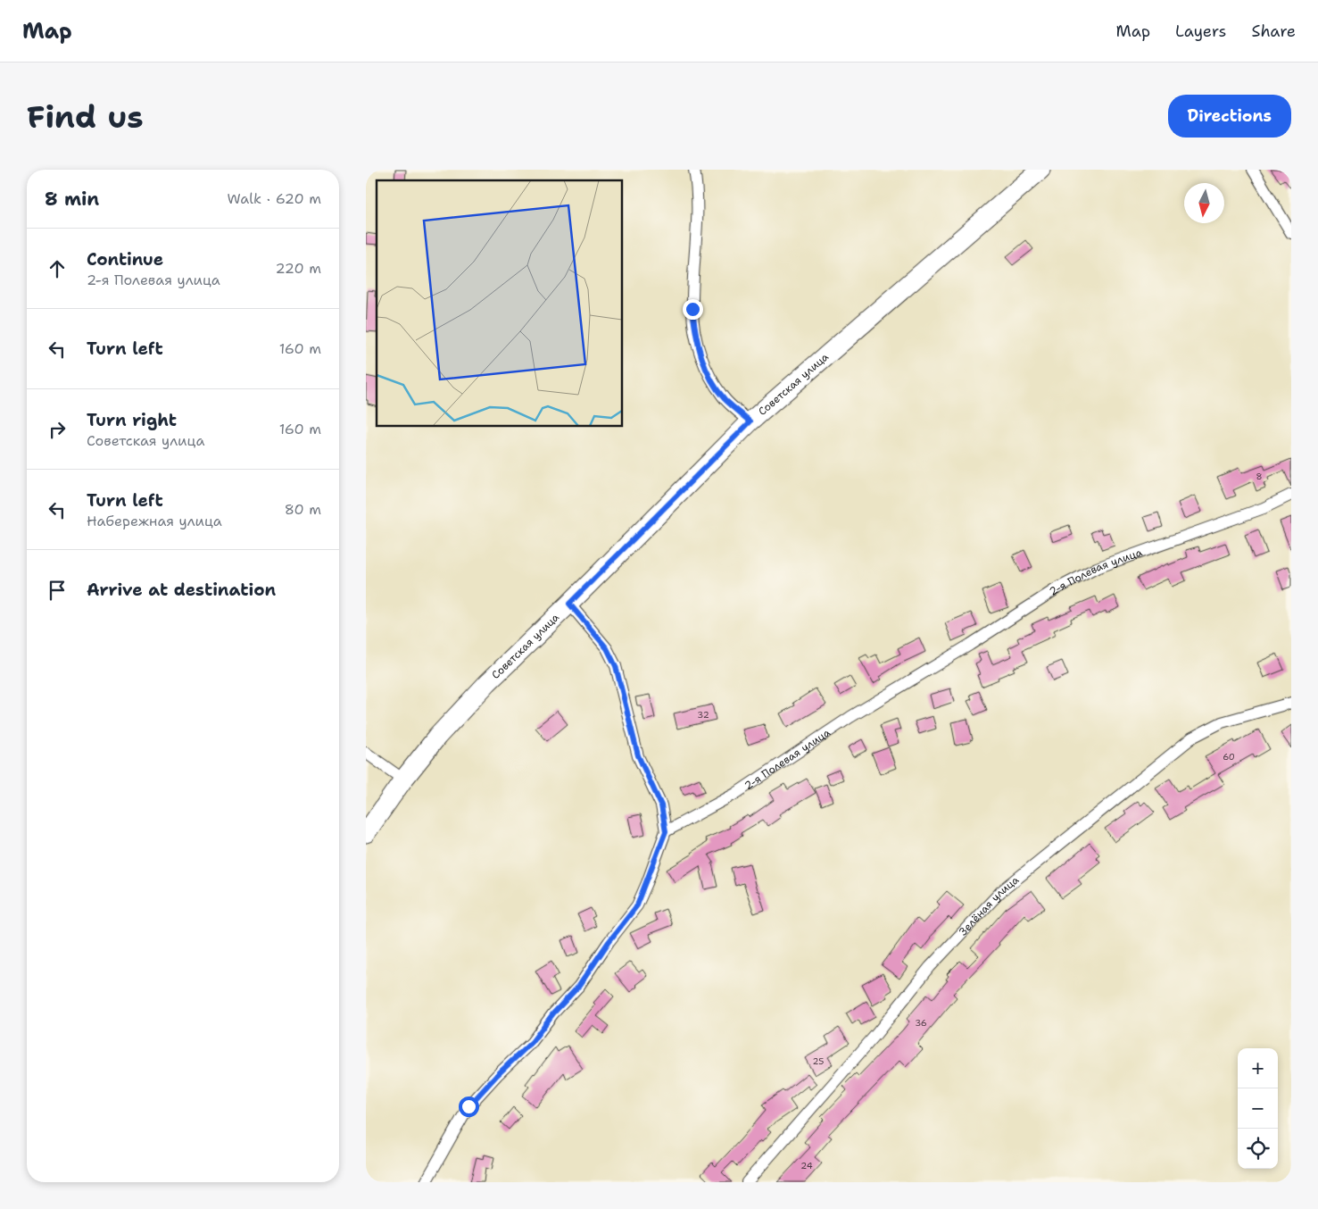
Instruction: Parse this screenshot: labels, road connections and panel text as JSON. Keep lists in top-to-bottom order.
{
  "streets": {
    "main road": ["Советская улица"],
    "street": ["2-я Полевая улица", "Зелёная улица"]
  },
  "house_numbers": [
    "8",
    "32",
    "60",
    "36",
    "25",
    "24"
  ],
  "north": "bottom",
  "page": {
    "header": "Map",
    "nav": ["Map", "Layers", "Share"],
    "buttons": "Directions",
    "title": "Find us",
    "heading": ["8 min", "Walk · 620 m"],
    "list": [
      ["Continue", "2-я Полевая улица", "220 m"],
      ["Turn left", "160 m"],
      ["Turn right", "Советская улица", "160 m"],
      ["Turn left", "Набережная улица", "80 m"],
      "Arrive at destination"
    ],
    "map_buttons": ["+", "−"]
  }
}
